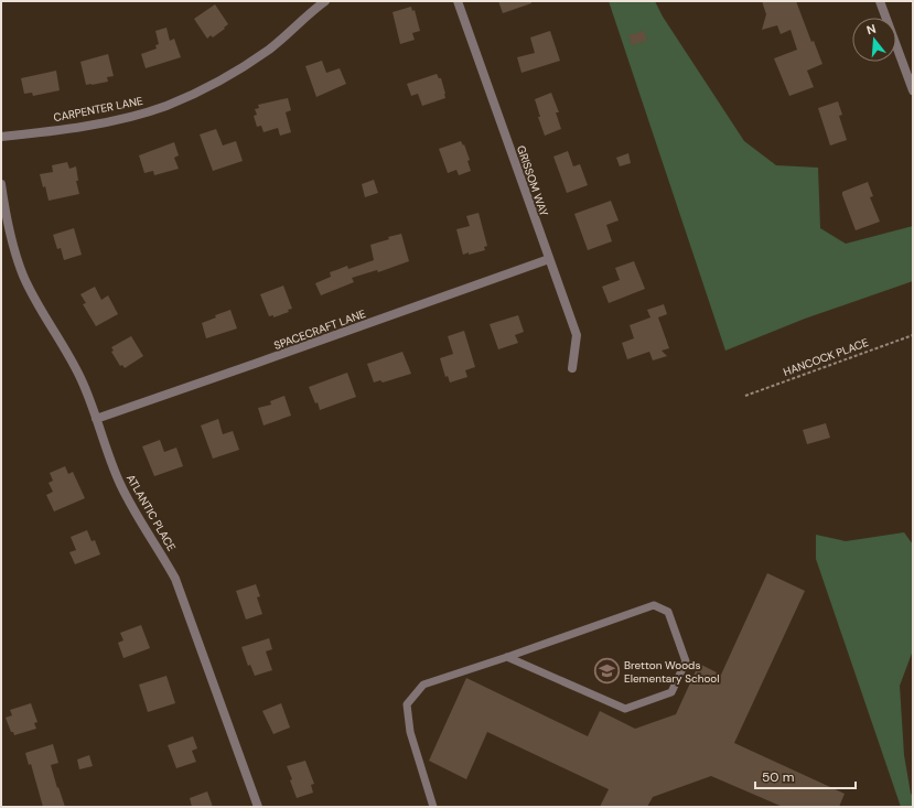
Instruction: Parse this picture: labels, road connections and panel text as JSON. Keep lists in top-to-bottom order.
{
  "streets": {
    "street": [
      "CARPENTER LANE",
      "GRISSOM WAY",
      "SPACECRAFT LANE",
      "ATLANTIC PLACE"
    ],
    "path": ["HANCOCK PLACE"]
  },
  "crossings": [
    ["GRISSOM WAY", "SPACECRAFT LANE"],
    ["SPACECRAFT LANE", "ATLANTIC PLACE"]
  ],
  "places": {
    "school or university": ["Bretton Woods Elementary School"]
  },
  "scale_bar": "50 m",
  "north": "top"
}
